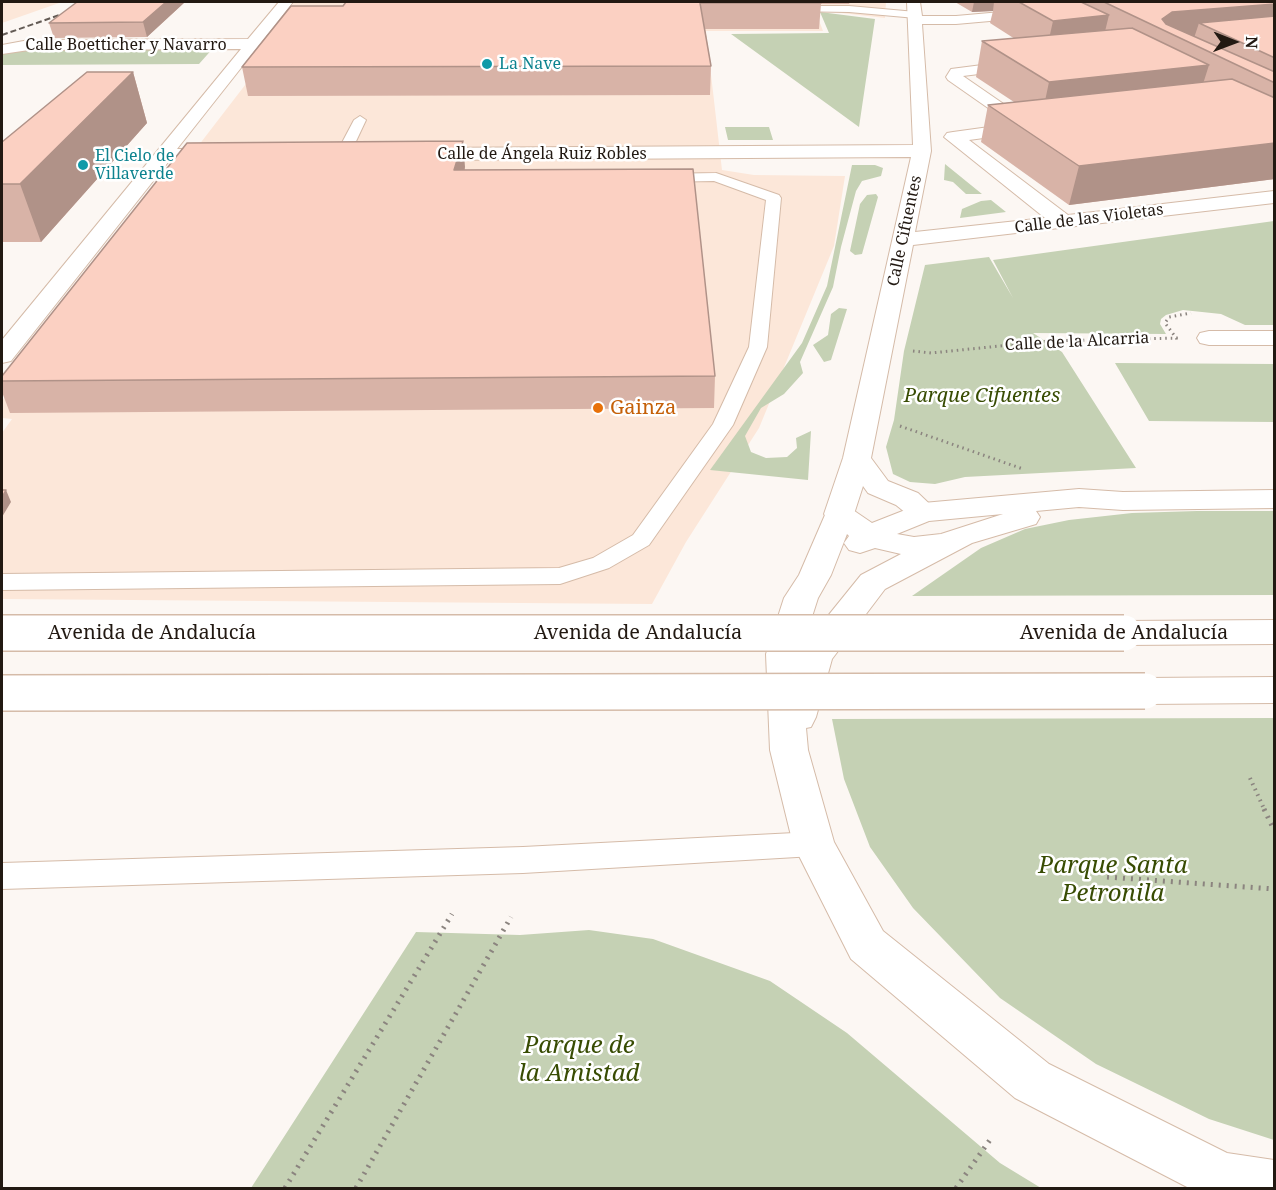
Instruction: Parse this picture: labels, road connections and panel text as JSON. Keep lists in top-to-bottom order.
{
  "streets": {
    "street": [
      "Calle Boetticher y Navarro",
      "Calle de Ángela Ruiz Robles",
      "Calle de las Violetas",
      "Calle Cifuentes",
      "Avenida de Andalucía"
    ],
    "path": ["Calle de la Alcarria"]
  },
  "crossings": [
    ["Calle de Ángela Ruiz Robles", "Calle Cifuentes"],
    ["Calle de las Violetas", "Calle Cifuentes"],
    ["Calle Cifuentes", "Calle de la Alcarria"]
  ],
  "parks": ["Parque Cifuentes", "Parque Santa Petronila", "Parque de la Amistad"],
  "places": ["La Nave", "El Cielo de Villaverde", "Gainza"],
  "north": "right"
}
